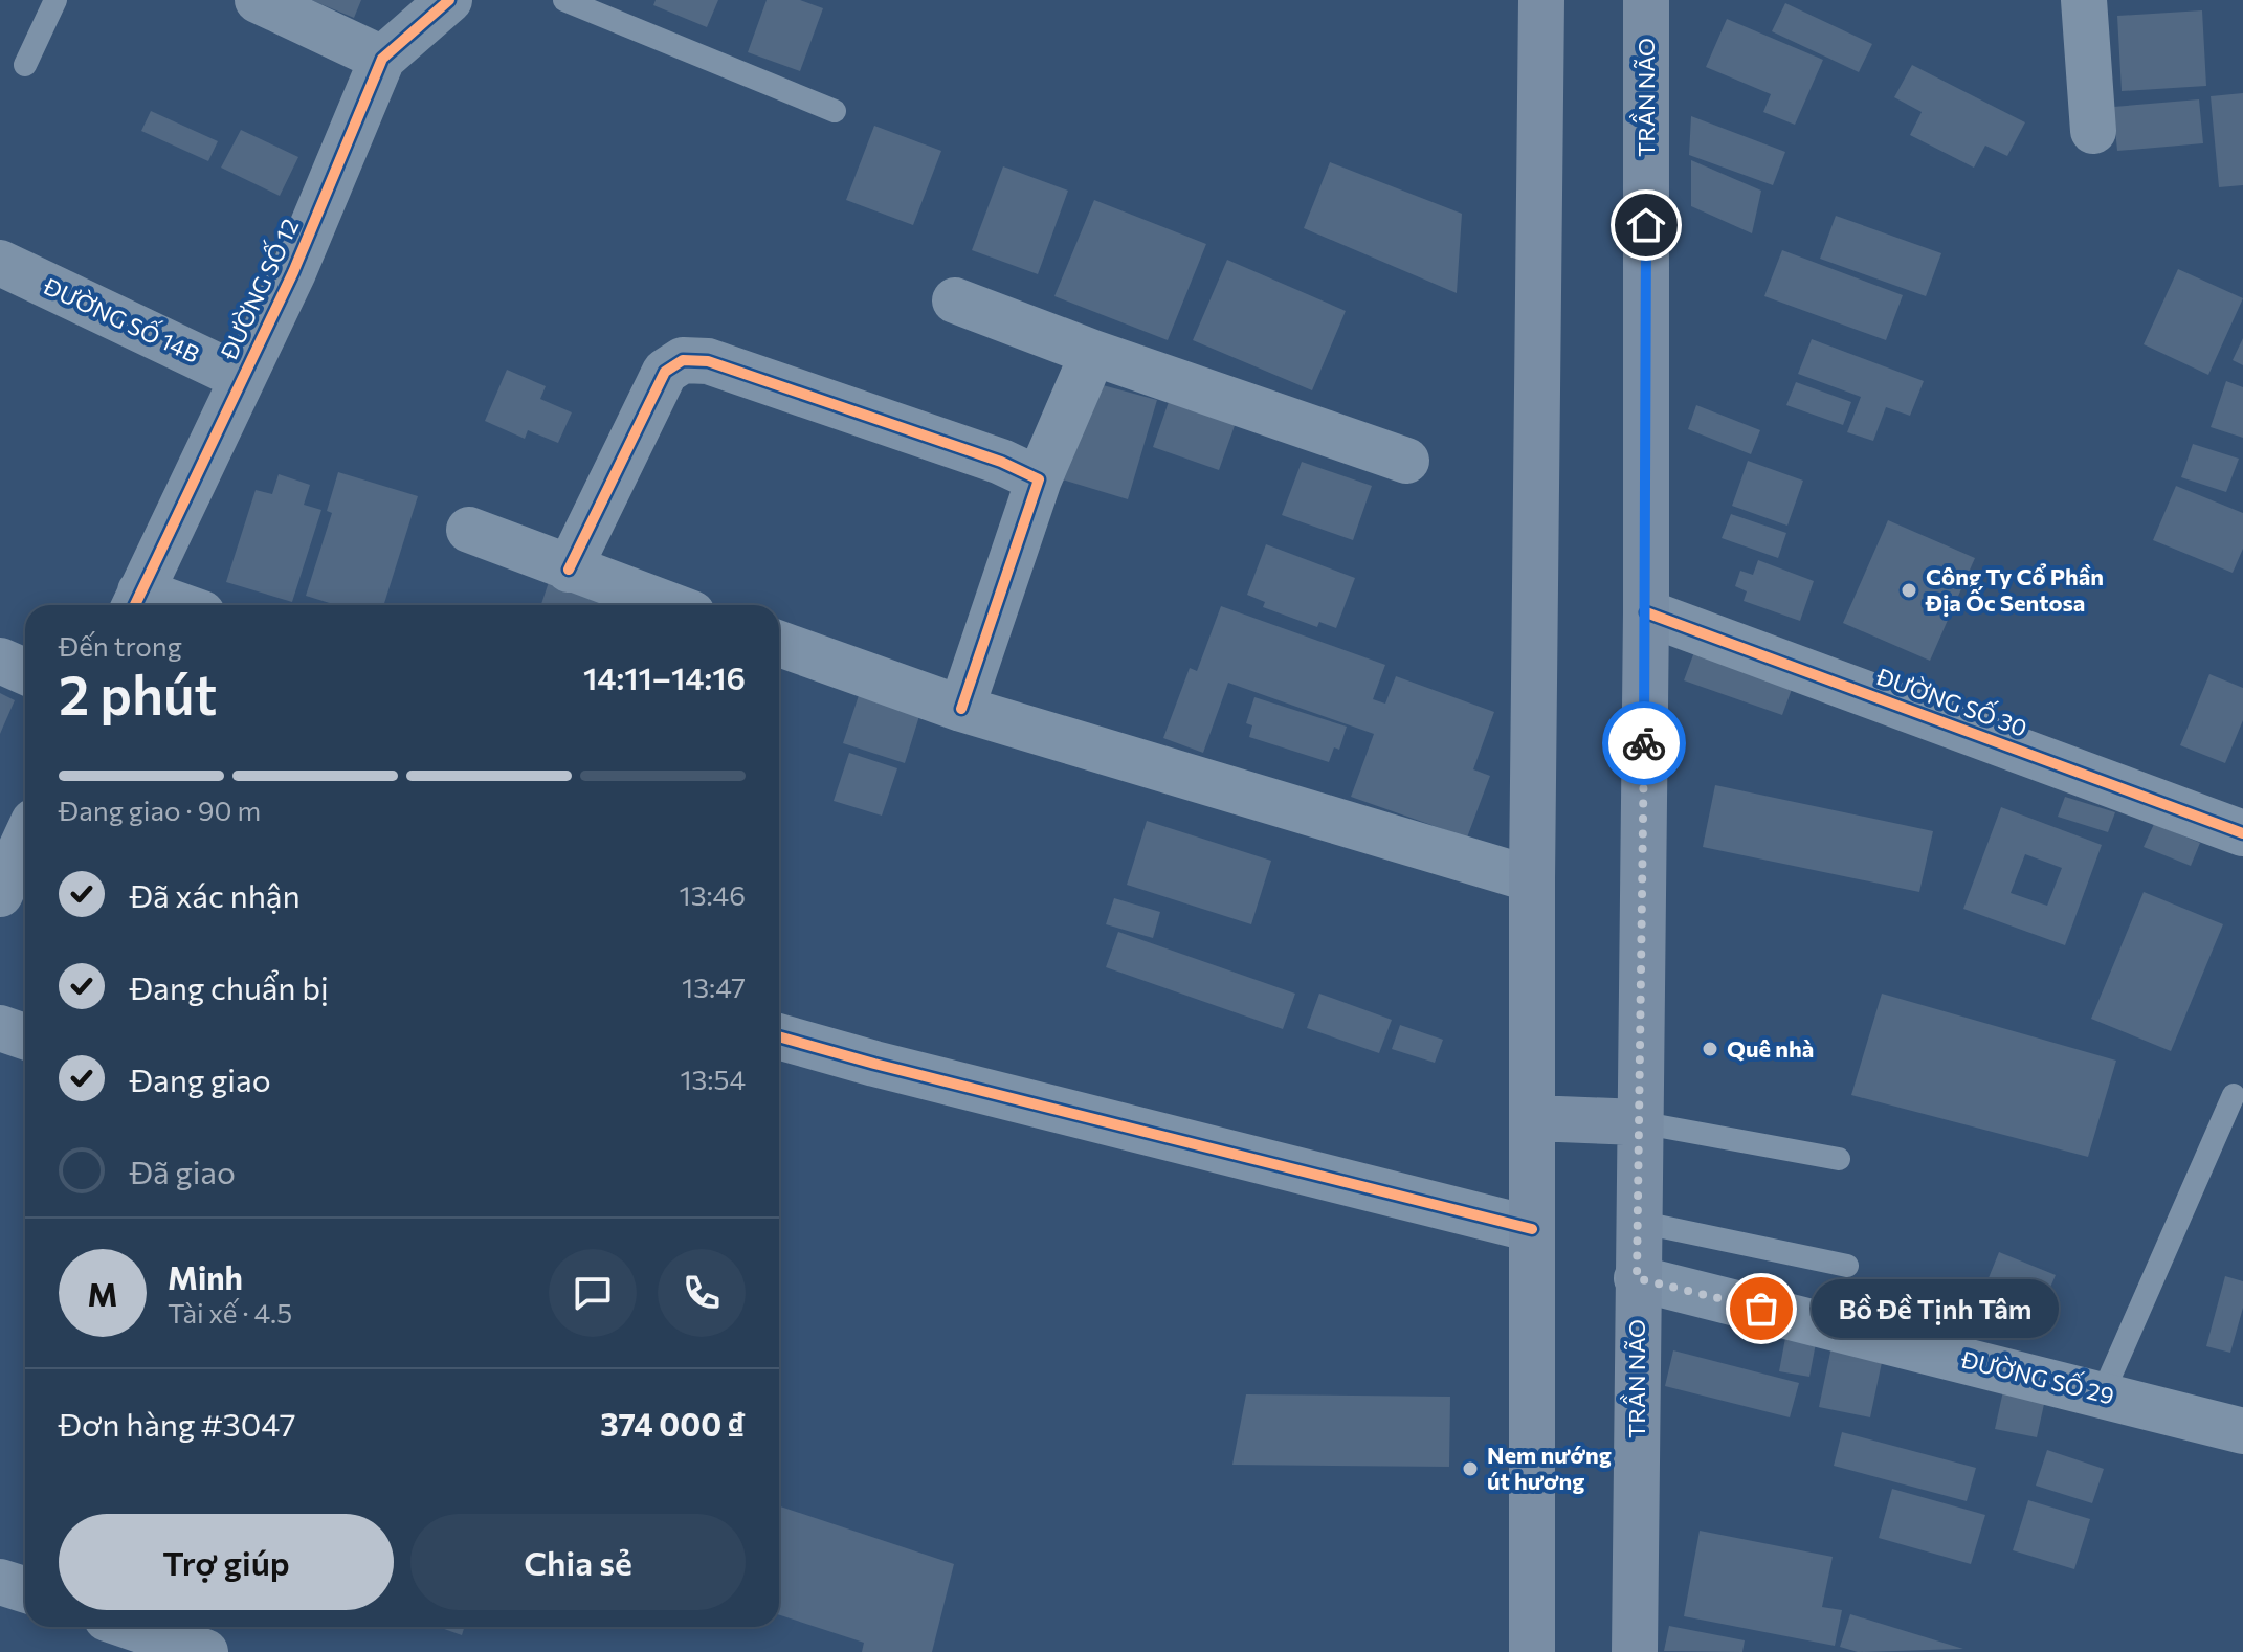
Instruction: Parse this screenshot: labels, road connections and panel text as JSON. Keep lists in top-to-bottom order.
{
  "streets": {
    "main road": ["TRẦN NÃO"],
    "street": [
      "ĐƯỜNG SỐ 12",
      "ĐƯỜNG SỐ 14B",
      "ĐƯỜNG SỐ 30",
      "ĐƯỜNG SỐ 29"
    ]
  },
  "crossings": [
    ["TRẦN NÃO", "ĐƯỜNG SỐ 30"],
    ["TRẦN NÃO", "ĐƯỜNG SỐ 29"],
    ["ĐƯỜNG SỐ 12", "ĐƯỜNG SỐ 14B"]
  ],
  "places": [
    "Công Ty Cổ Phần Địa Ốc Sentosa",
    "Quê nhà",
    "Bồ Đề Tịnh Tâm",
    "Nem nướng út hương"
  ],
  "page": {
    "heading": ["2 phút", "Đến trong", "14:11–14:16"],
    "panel": [
      "Minh",
      "Tài xế · 4.5",
      "Đơn hàng #3047",
      "374 000 ₫"
    ],
    "bar": "Đang giao · 90 m",
    "list": [
      ["Đã xác nhận", "13:46"],
      ["Đang chuẩn bị", "13:47"],
      ["Đang giao", "13:54"],
      "Đã giao"
    ],
    "round": "M",
    "bubble": "Bồ Đề Tịnh Tâm",
    "buttons": ["Trợ giúp", "Chia sẻ"]
  }
}
